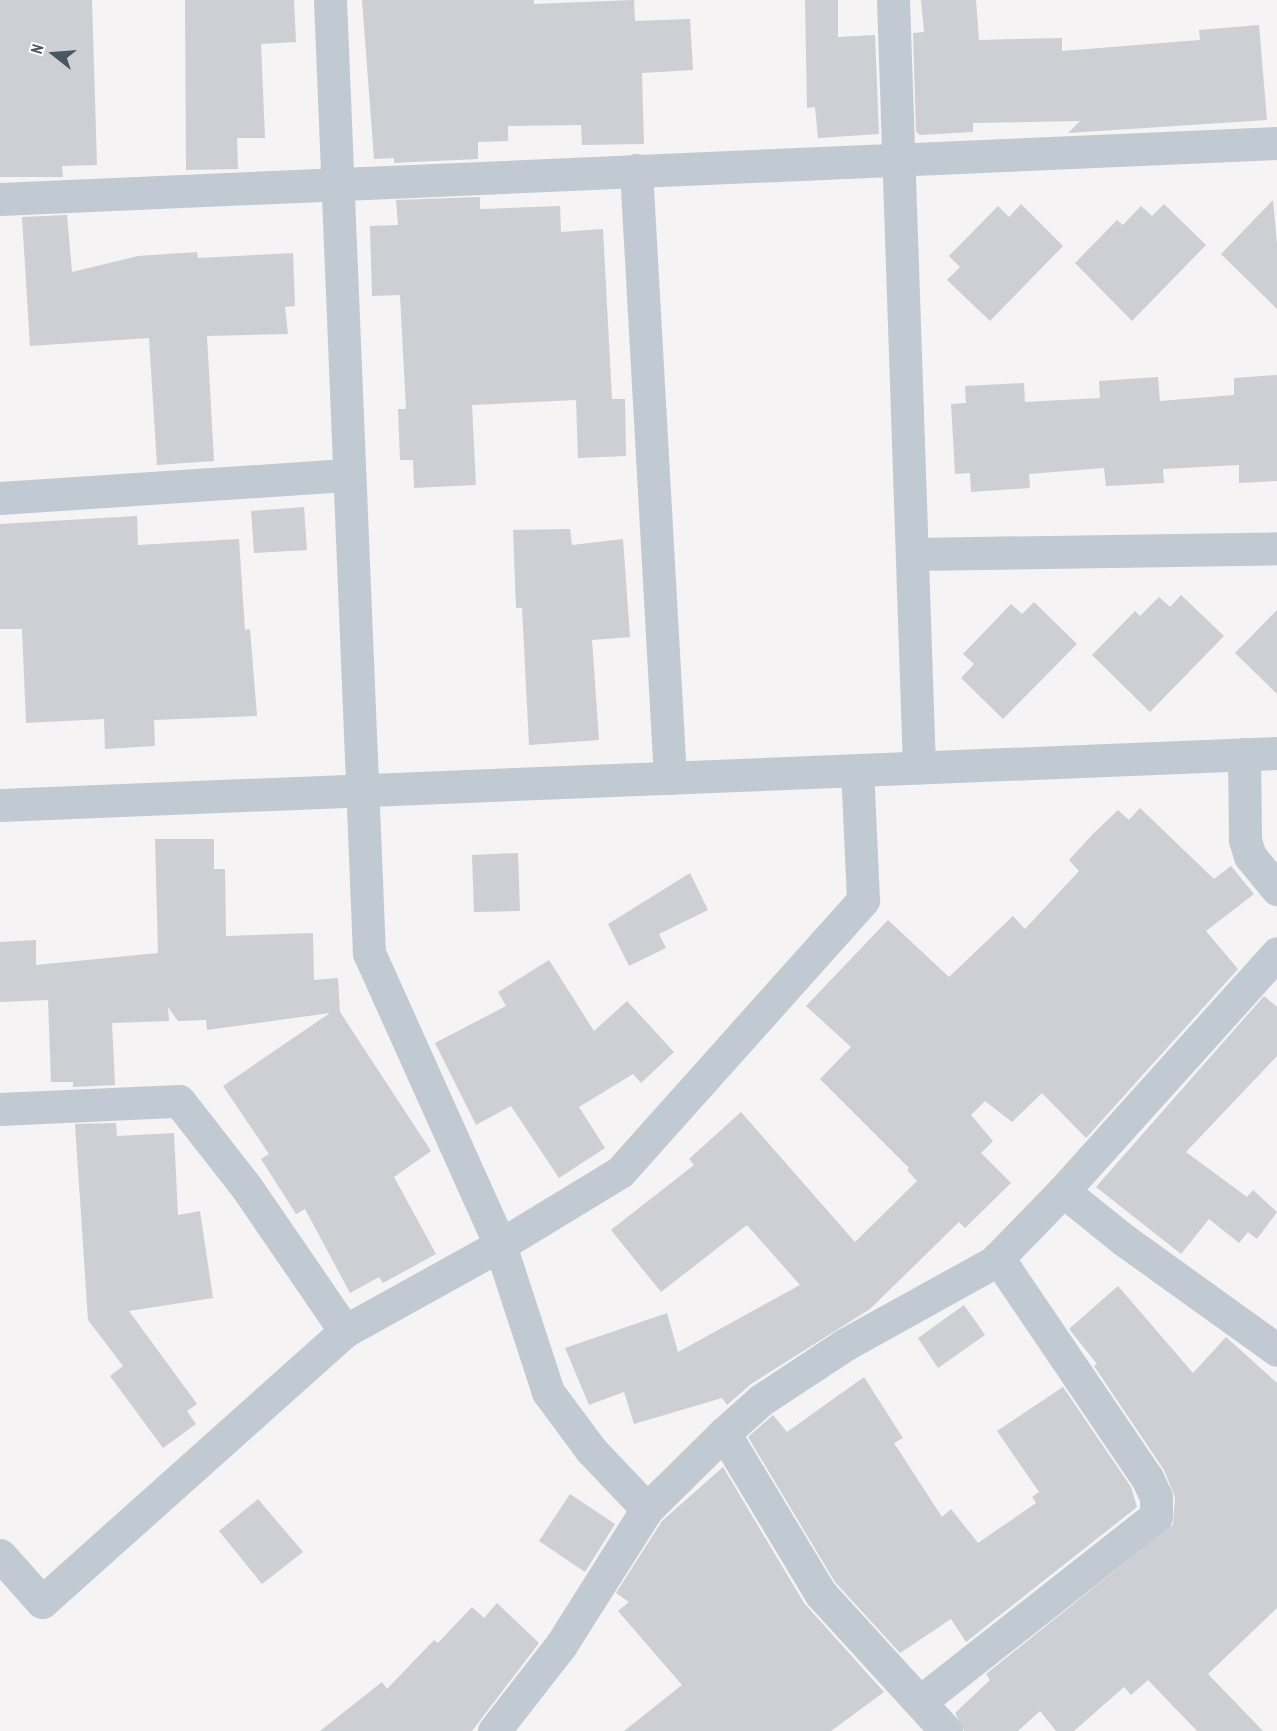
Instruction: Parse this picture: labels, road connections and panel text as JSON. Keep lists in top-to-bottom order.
{
  "north": "left"
}
